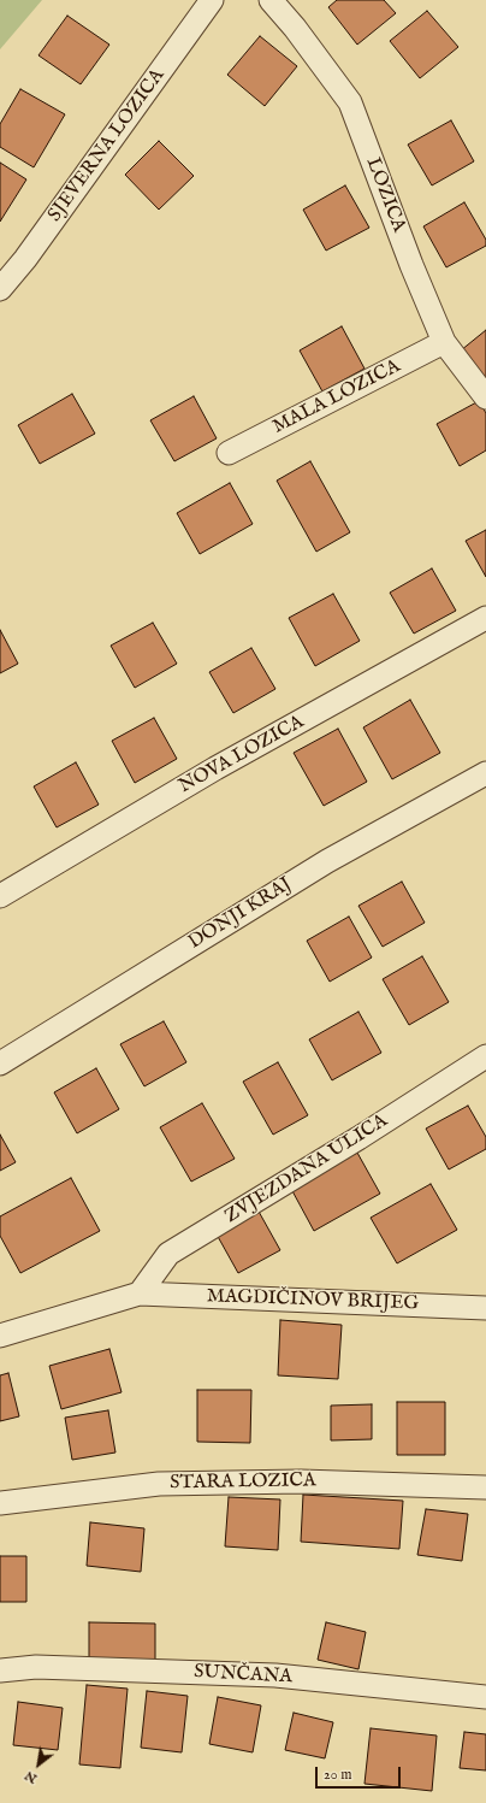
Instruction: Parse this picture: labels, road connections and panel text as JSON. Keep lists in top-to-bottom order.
{
  "streets": {
    "street": [
      "SJEVERNA LOZICA",
      "LOZICA",
      "MALA LOZICA",
      "NOVA LOZICA",
      "DONJI KRAJ",
      "ZVJEZDANA ULICA",
      "MAGDIČINOV BRIJEG",
      "STARA LOZICA",
      "SUNČANA"
    ]
  },
  "crossings": [
    ["LOZICA", "MALA LOZICA"],
    ["ZVJEZDANA ULICA", "MAGDIČINOV BRIJEG"]
  ],
  "scale_bar": "20 m",
  "north": "bottom left"
}
